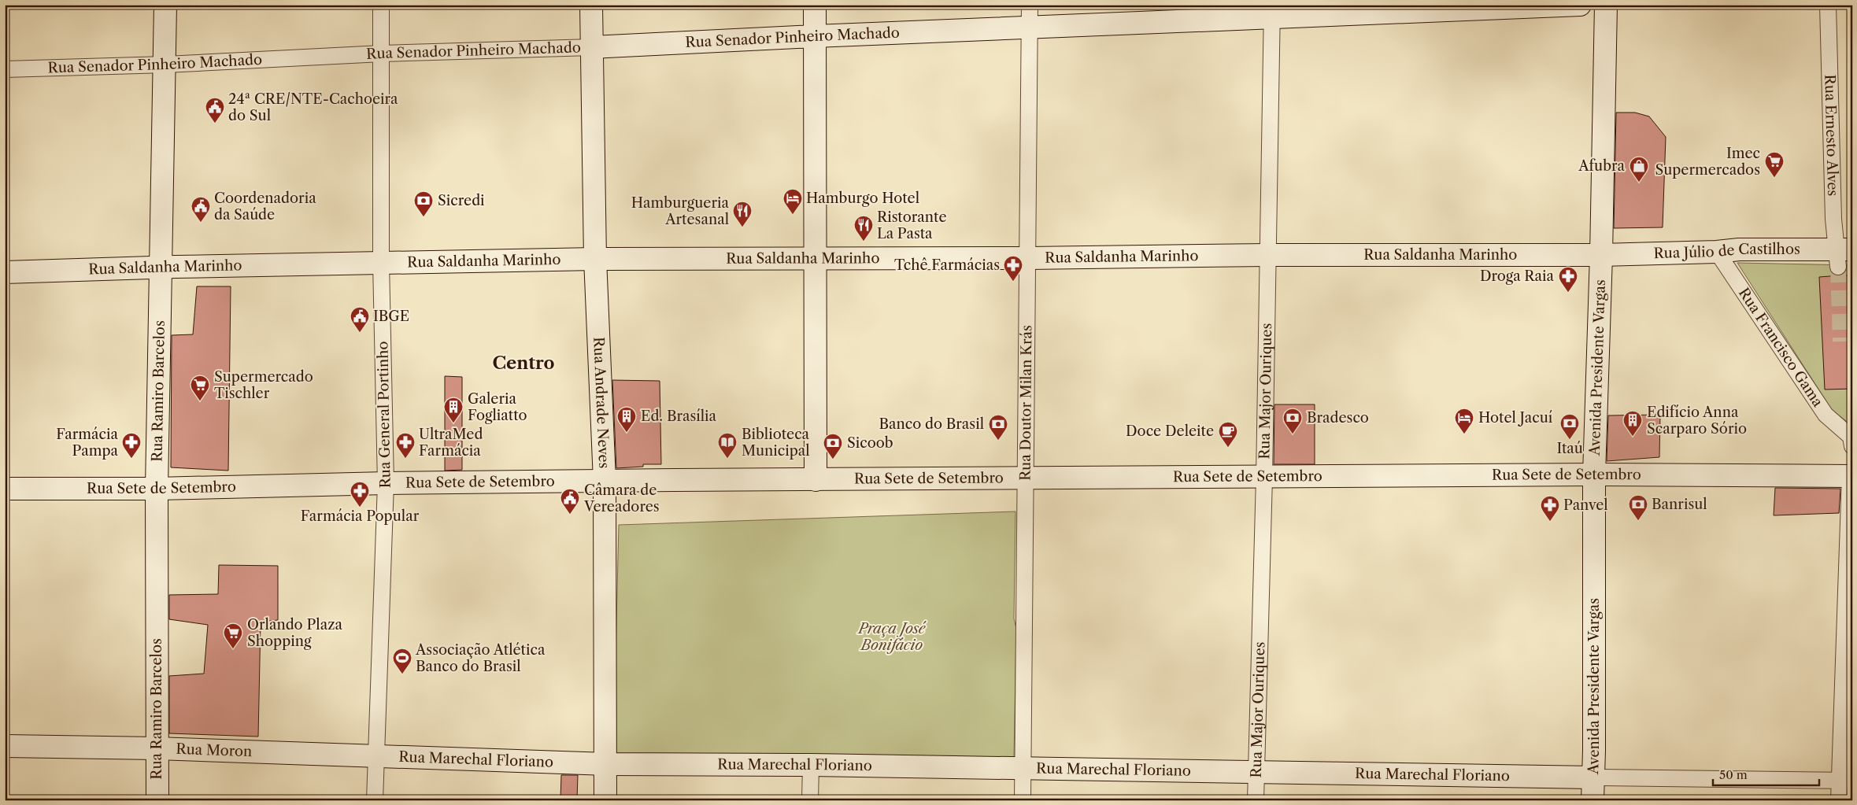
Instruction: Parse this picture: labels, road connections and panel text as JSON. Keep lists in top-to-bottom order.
{
  "streets": {
    "main road": [
      "Rua Senador Pinheiro Machado",
      "Rua Júlio de Castilhos",
      "Rua Saldanha Marinho",
      "Avenida Presidente Vargas",
      "Rua Ramiro Barcelos",
      "Rua Andrade Neves",
      "Rua Sete de Setembro",
      "Rua Moron",
      "Rua Marechal Floriano"
    ],
    "street": [
      "Rua Ernesto Alves",
      "Rua Francisco Gama",
      "Rua Major Ouriques",
      "Rua Doutor Milan Krás",
      "Rua General Portinho"
    ]
  },
  "crossings": [
    ["Rua Senador Pinheiro Machado", "Rua Ramiro Barcelos"],
    ["Rua Senador Pinheiro Machado", "Rua Major Ouriques"],
    ["Rua Senador Pinheiro Machado", "Rua Andrade Neves"],
    ["Rua Senador Pinheiro Machado", "Rua Doutor Milan Krás"],
    ["Rua Senador Pinheiro Machado", "Rua General Portinho"],
    ["Rua Ernesto Alves", "Rua Júlio de Castilhos"],
    ["Rua Júlio de Castilhos", "Rua Saldanha Marinho"],
    ["Rua Júlio de Castilhos", "Rua Francisco Gama"],
    ["Rua Júlio de Castilhos", "Avenida Presidente Vargas"],
    ["Rua Saldanha Marinho", "Avenida Presidente Vargas"],
    ["Rua Saldanha Marinho", "Rua Ramiro Barcelos"],
    ["Rua Saldanha Marinho", "Rua Major Ouriques"],
    ["Rua Saldanha Marinho", "Rua Andrade Neves"],
    ["Rua Saldanha Marinho", "Rua Doutor Milan Krás"],
    ["Rua Saldanha Marinho", "Rua General Portinho"],
    ["Avenida Presidente Vargas", "Rua Sete de Setembro"],
    ["Avenida Presidente Vargas", "Rua Marechal Floriano"],
    ["Rua Ramiro Barcelos", "Rua Sete de Setembro"],
    ["Rua Ramiro Barcelos", "Rua Moron"],
    ["Rua Major Ouriques", "Rua Sete de Setembro"],
    ["Rua Major Ouriques", "Rua Marechal Floriano"],
    ["Rua Andrade Neves", "Rua Sete de Setembro"],
    ["Rua Andrade Neves", "Rua Marechal Floriano"],
    ["Rua Doutor Milan Krás", "Rua Sete de Setembro"],
    ["Rua Doutor Milan Krás", "Rua Marechal Floriano"],
    ["Rua General Portinho", "Rua Sete de Setembro"],
    ["Rua General Portinho", "Rua Moron"],
    ["Rua General Portinho", "Rua Marechal Floriano"],
    ["Rua Moron", "Rua Marechal Floriano"]
  ],
  "districts": ["Centro"],
  "parks": ["Praça José Bonifácio"],
  "places": {
    "public building": [
      "24ª CRE/NTE-Cachoeira do Sul",
      "Coordenadoria da Saúde",
      "IBGE",
      "Câmara de Vereadores"
    ],
    "supermarket": ["Imec Supermercados", "Supermercado Tischler", "Orlando Plaza Shopping"],
    "shop": ["Afubra"],
    "hotel": ["Hamburgo Hotel", "Hotel Jacuí"],
    "bank": [
      "Sicredi",
      "Bradesco",
      "Itaú",
      "Banco do Brasil",
      "Sicoob",
      "Banrisul"
    ],
    "restaurant": ["Hamburgueria Artesanal", "Ristorante La Pasta"],
    "pharmacy": [
      "Tchê Farmácias",
      "Droga Raia",
      "Farmácia Pampa",
      "UltraMed Farmácia",
      "Farmácia Popular",
      "Panvel"
    ],
    "building": ["Galeria Fogliatto", "Ed. Brasília", "Edifício Anna Scarparo Sório"],
    "cafe": ["Doce Deleite"],
    "library": ["Biblioteca Municipal"],
    "sports": ["Associação Atlética Banco do Brasil"]
  },
  "scale_bar": "50 m"
}
